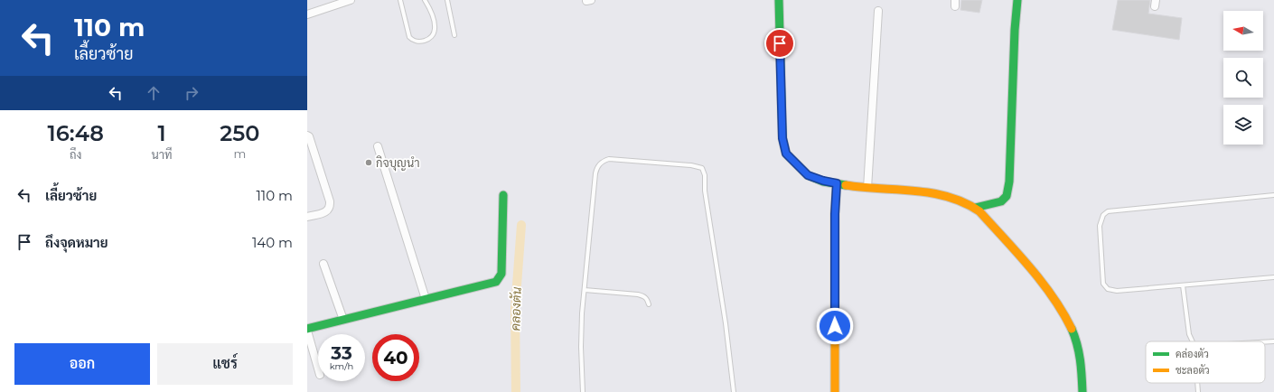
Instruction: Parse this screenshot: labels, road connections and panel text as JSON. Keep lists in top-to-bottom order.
{
  "water": ["คลองตัน"],
  "places": ["กิจบุญนำ"],
  "legend": ["คล่องตัว", "ชะลอตัว"],
  "north": "left",
  "page": {
    "turn": ["110 m", "เลี้ยวซ้าย"],
    "eta": [
      "16:48",
      "ถึง",
      "1",
      "นาที",
      "250",
      "m"
    ],
    "list": [
      {
        "name": "เลี้ยวซ้าย",
        "value": "110 m"
      },
      {
        "name": "ถึงจุดหมาย",
        "value": "140 m"
      }
    ],
    "speed": "33 km/h",
    "limit": "40",
    "buttons": ["ออก", "แชร์"]
  }
}
